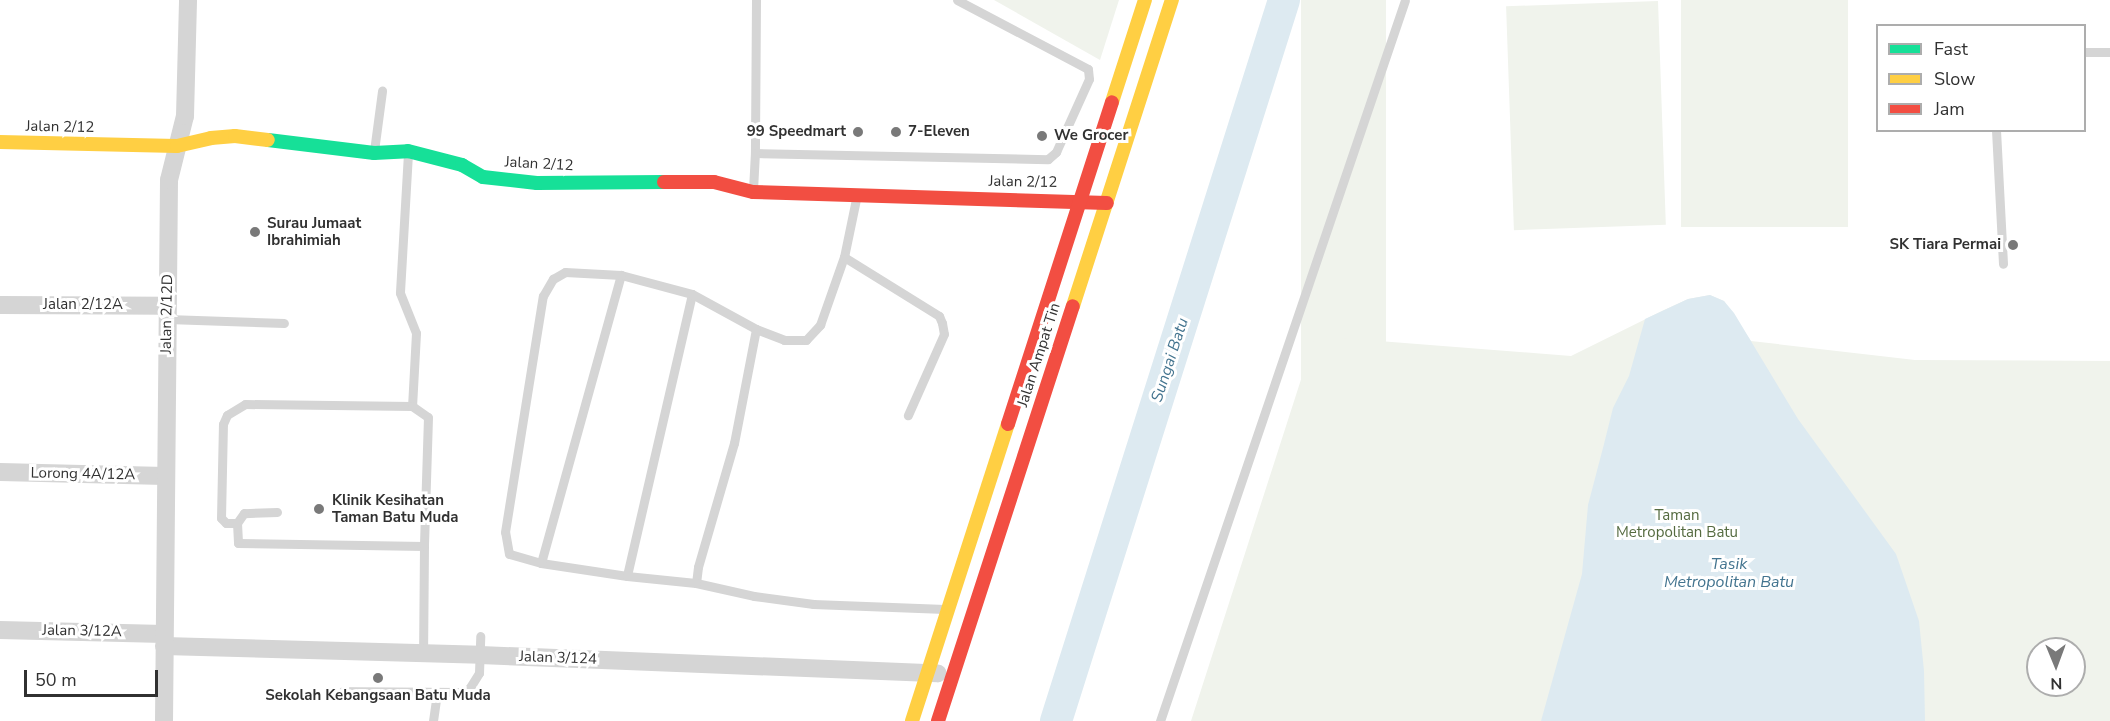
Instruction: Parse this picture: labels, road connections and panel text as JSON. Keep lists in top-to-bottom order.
{
  "streets": {
    "street": [
      "Jalan 2/12",
      "Jalan 2/12A",
      "Jalan 2/12D",
      "Jalan Ampat Tin",
      "Lorong 4A/12A",
      "Jalan 3/12A",
      "Jalan 3/124"
    ]
  },
  "crossings": [
    ["Jalan 2/12", "Jalan 2/12D"],
    ["Jalan 2/12", "Jalan Ampat Tin"],
    ["Jalan 2/12A", "Jalan 2/12D"],
    ["Jalan 2/12D", "Lorong 4A/12A"],
    ["Jalan 2/12D", "Jalan 3/12A"],
    ["Jalan 2/12D", "Jalan 3/124"],
    ["Jalan Ampat Tin", "Jalan 3/124"],
    ["Jalan 3/12A", "Jalan 3/124"]
  ],
  "water": ["Sungai Batu", "Tasik Metropolitan Batu"],
  "parks": ["Taman Metropolitan Batu"],
  "places": [
    "99 Speedmart",
    "7-Eleven",
    "We Grocer",
    "Surau Jumaat Ibrahimiah",
    "SK Tiara Permai",
    "Klinik Kesihatan Taman Batu Muda",
    "Sekolah Kebangsaan Batu Muda"
  ],
  "legend": ["Fast", "Slow", "Jam"],
  "scale_bar": "50 m",
  "north": "bottom"
}
